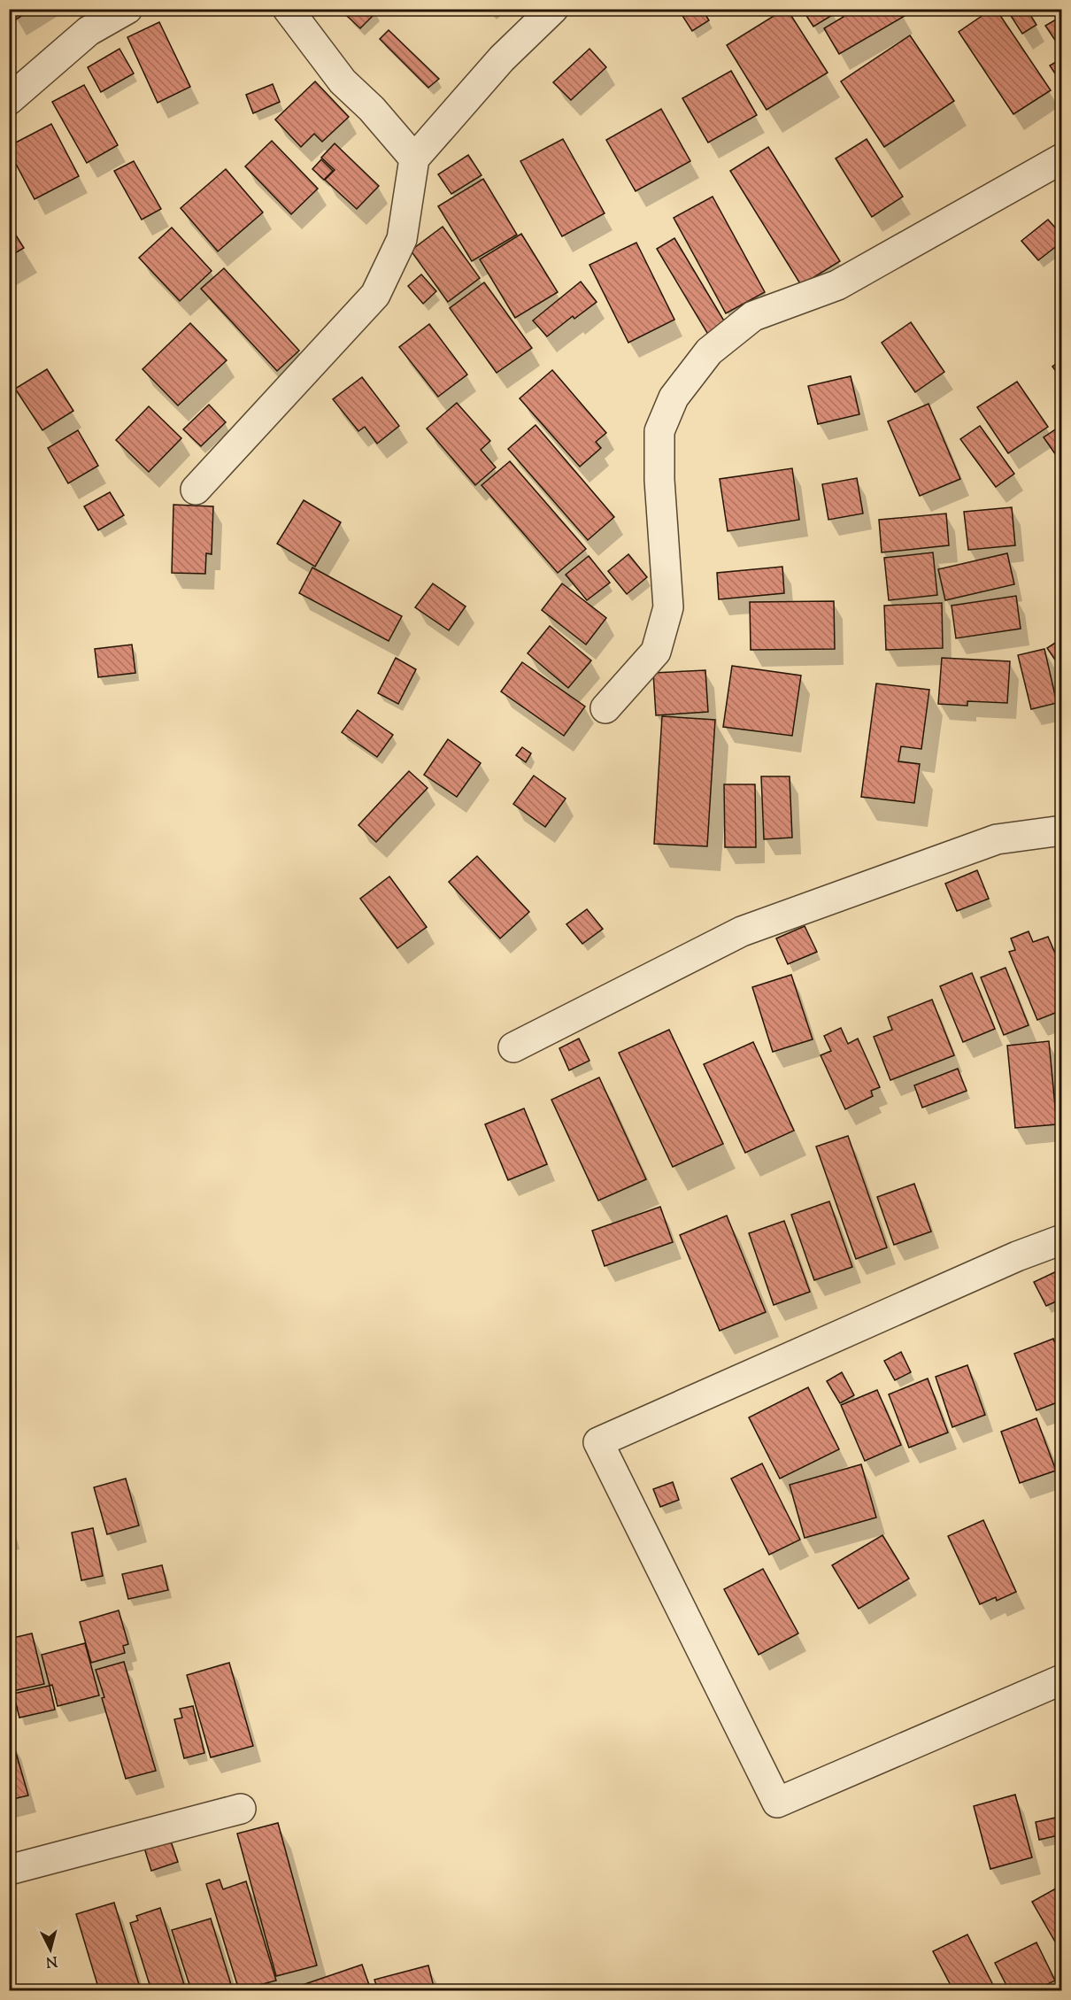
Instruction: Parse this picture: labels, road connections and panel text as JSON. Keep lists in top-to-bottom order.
{
  "north": "bottom"
}
